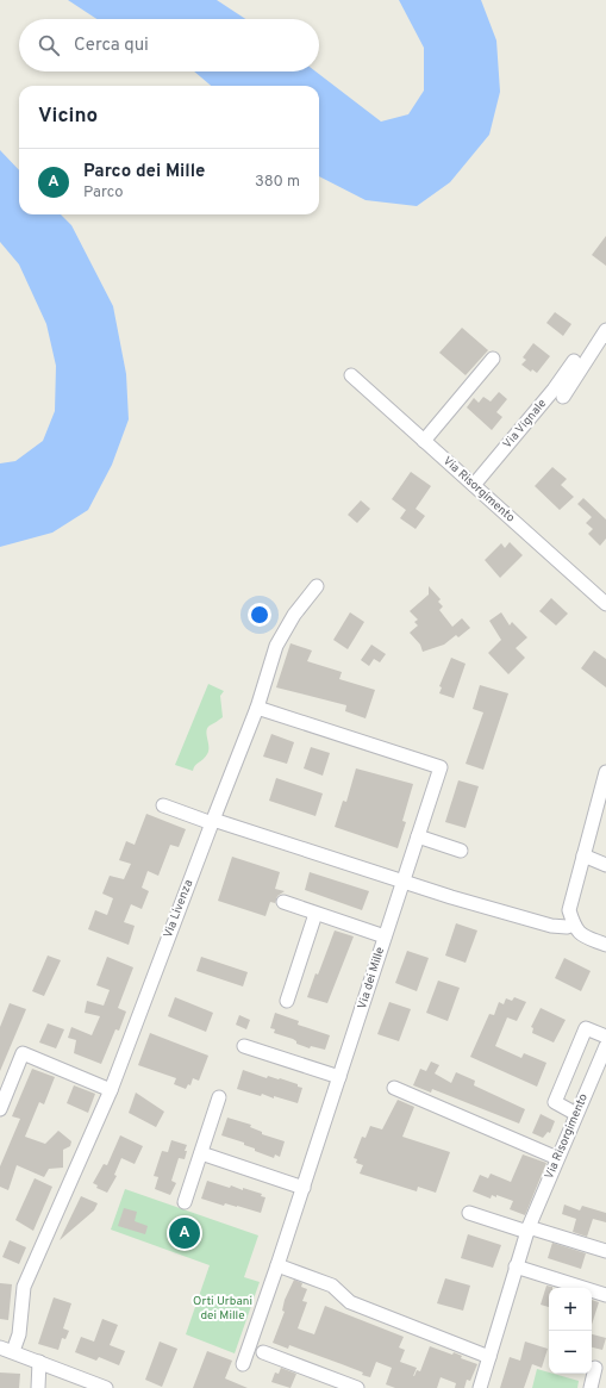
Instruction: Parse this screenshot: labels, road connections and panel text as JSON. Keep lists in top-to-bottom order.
{
  "streets": {
    "street": [
      "Via Vignale",
      "Via Risorgimento",
      "Via Livenza",
      "Via dei Mille"
    ]
  },
  "crossings": [
    ["Via Vignale", "Via Risorgimento"]
  ],
  "parks": ["Orti Urbani dei Mille"],
  "page": {
    "search": "Cerca qui",
    "heading": "Vicino",
    "list": [
      {
        "mark": "A",
        "name": "Parco dei Mille",
        "note": "Parco",
        "value": "380 m"
      }
    ],
    "pins": "A",
    "map_buttons": ["+", "−"]
  }
}
